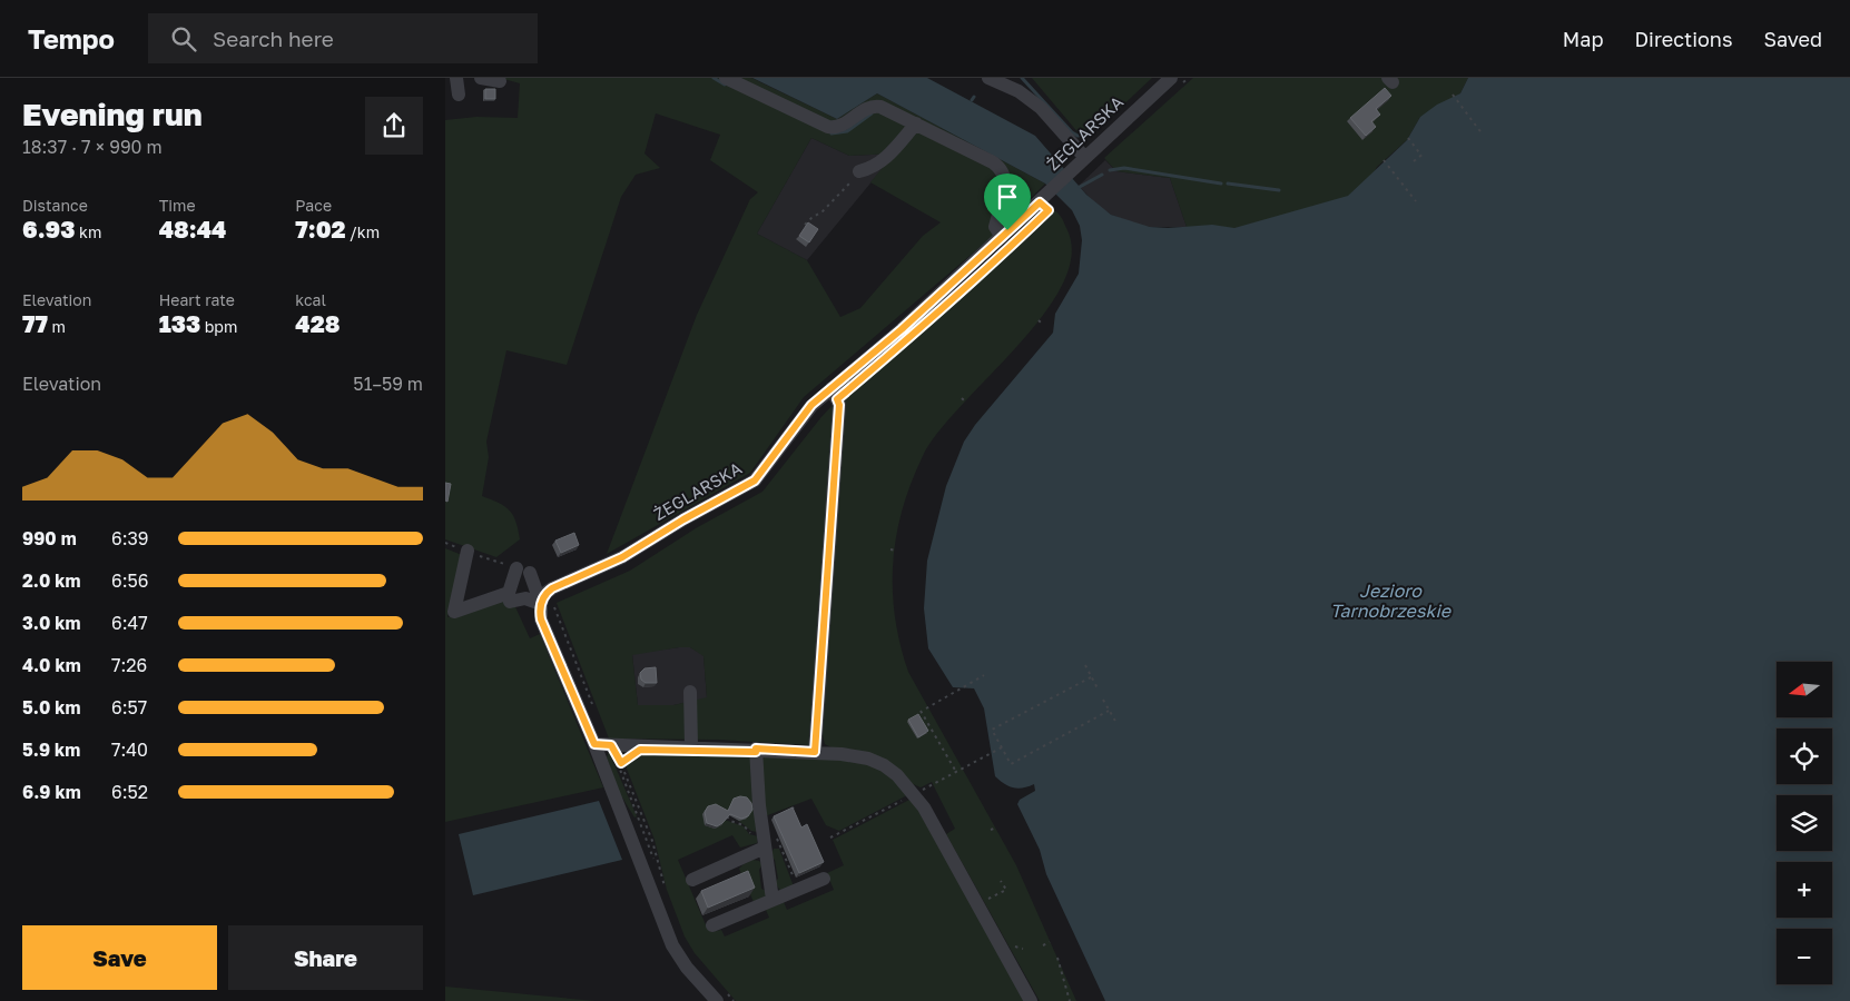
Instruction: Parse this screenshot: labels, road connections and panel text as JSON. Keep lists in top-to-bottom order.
{
  "streets": {
    "street": ["ŻEGLARSKA"]
  },
  "water": ["Jezioro Tarnobrzeskie"],
  "north": "left",
  "page": {
    "header": "Tempo",
    "search": "Search here",
    "nav": ["Map", "Directions", "Saved"],
    "heading": ["Evening run", "18:37 · 7 × 990 m"],
    "stats": [
      ["Distance", "6.93 km"],
      ["Time", "48:44"],
      ["Pace", "7:02 /km"],
      ["Elevation", "77 m"],
      ["Heart rate", "133 bpm"],
      ["kcal", "428"]
    ],
    "chart": ["Elevation", "51–59 m"],
    "list": [
      {
        "name": "990 m",
        "note": "6:39"
      },
      {
        "name": "2.0 km",
        "note": "6:56"
      },
      {
        "name": "3.0 km",
        "note": "6:47"
      },
      {
        "name": "4.0 km",
        "note": "7:26"
      },
      {
        "name": "5.0 km",
        "note": "6:57"
      },
      {
        "name": "5.9 km",
        "note": "7:40"
      },
      {
        "name": "6.9 km",
        "note": "6:52"
      }
    ],
    "map_buttons": ["+", "−"],
    "buttons": ["Save", "Share"]
  }
}
